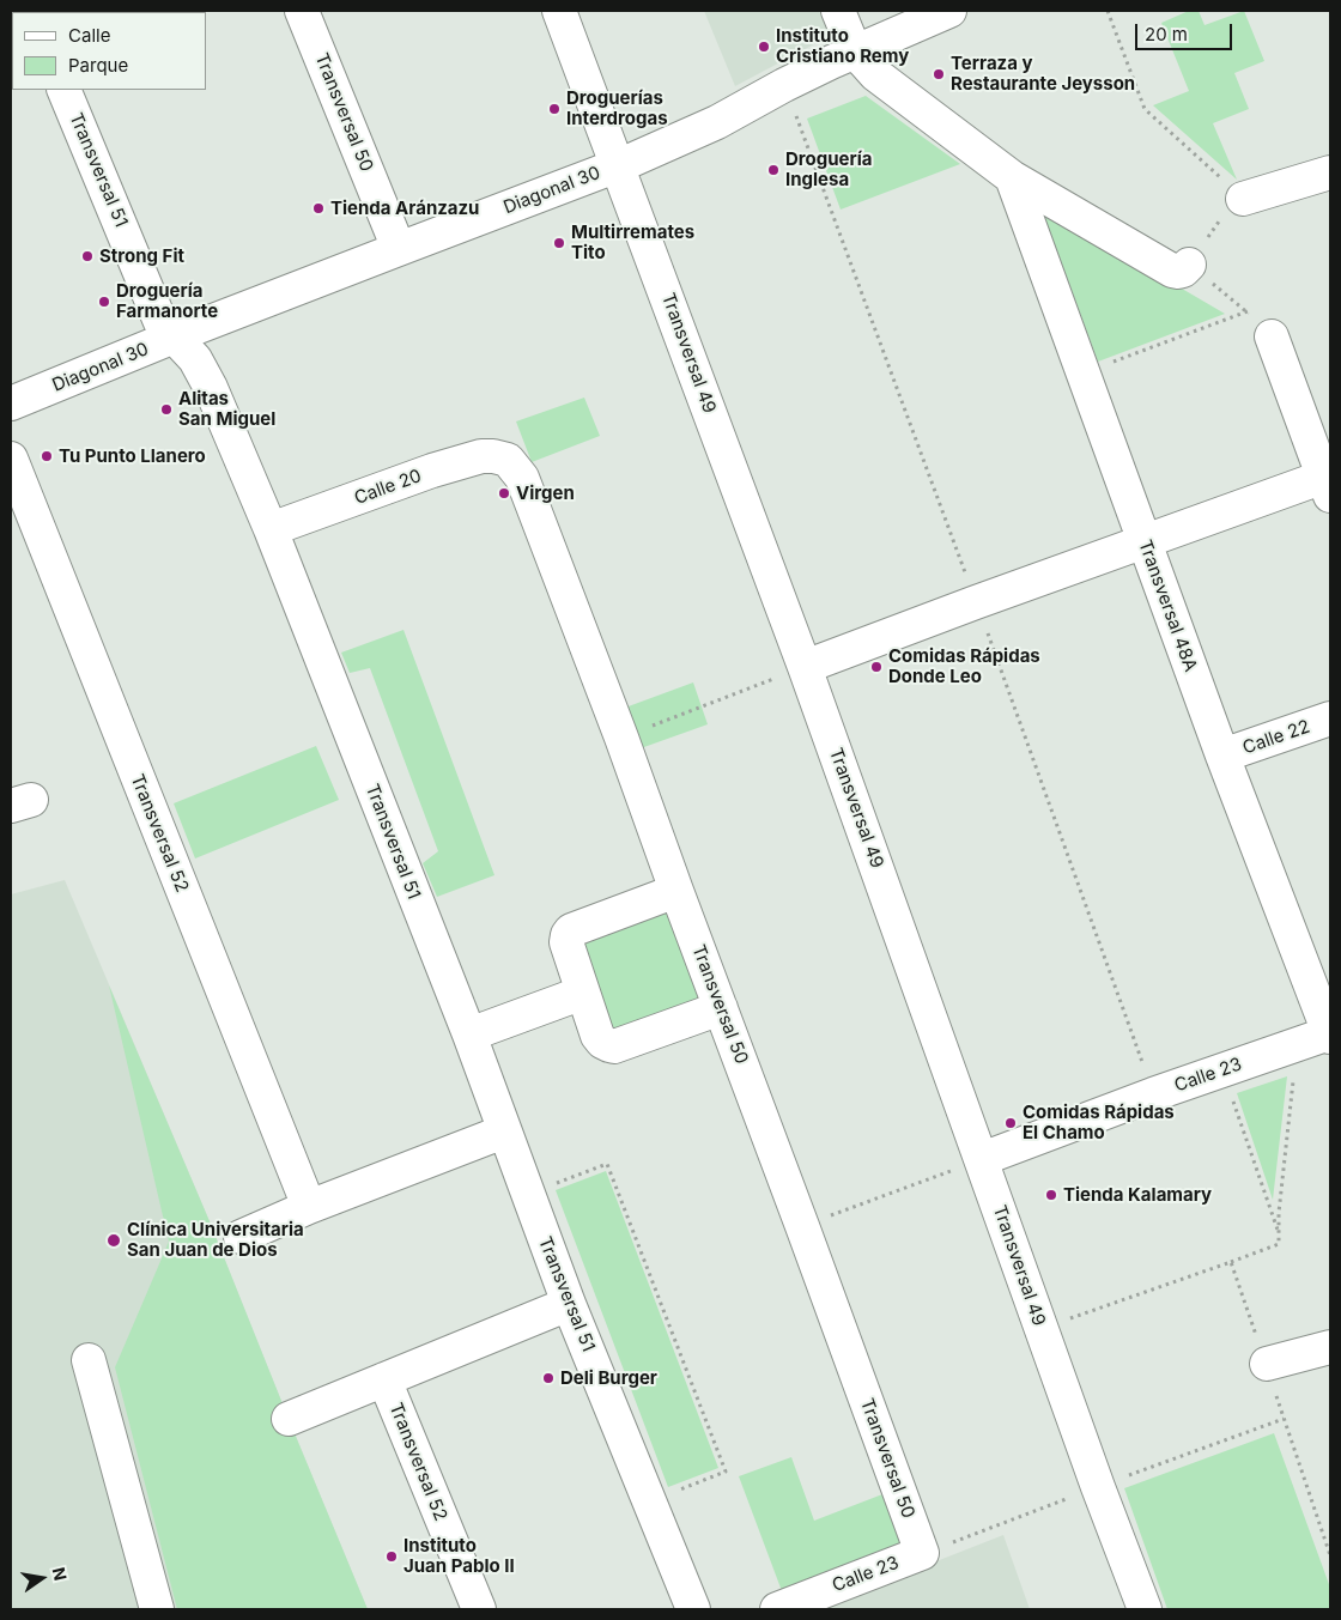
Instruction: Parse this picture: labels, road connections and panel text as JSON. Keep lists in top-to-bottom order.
{
  "streets": {
    "street": [
      "Transversal 50",
      "Transversal 51",
      "Diagonal 30",
      "Transversal 49",
      "Calle 20",
      "Transversal 48A",
      "Calle 22",
      "Transversal 52",
      "Calle 23"
    ]
  },
  "crossings": [
    ["Transversal 50", "Diagonal 30"],
    ["Transversal 50", "Calle 20"],
    ["Transversal 50", "Calle 23"],
    ["Transversal 51", "Diagonal 30"],
    ["Transversal 51", "Calle 20"],
    ["Diagonal 30", "Transversal 49"],
    ["Transversal 49", "Calle 23"],
    ["Transversal 48A", "Calle 22"],
    ["Transversal 48A", "Calle 23"]
  ],
  "places": [
    "Instituto Cristiano Remy",
    "Terraza y Restaurante Jeysson",
    "Droguerías Interdrogas",
    "Droguería Inglesa",
    "Tienda Aránzazu",
    "Multirremates Tito",
    "Strong Fit",
    "Droguería Farmanorte",
    "Alitas San Miguel",
    "Tu Punto Llanero",
    "Virgen",
    "Comidas Rápidas Donde Leo",
    "Comidas Rápidas El Chamo",
    "Tienda Kalamary",
    "Clínica Universitaria San Juan de Dios",
    "Deli Burger",
    "Instituto Juan Pablo II"
  ],
  "legend": ["Calle", "Parque"],
  "scale_bar": "20 m",
  "north": "right"
}
